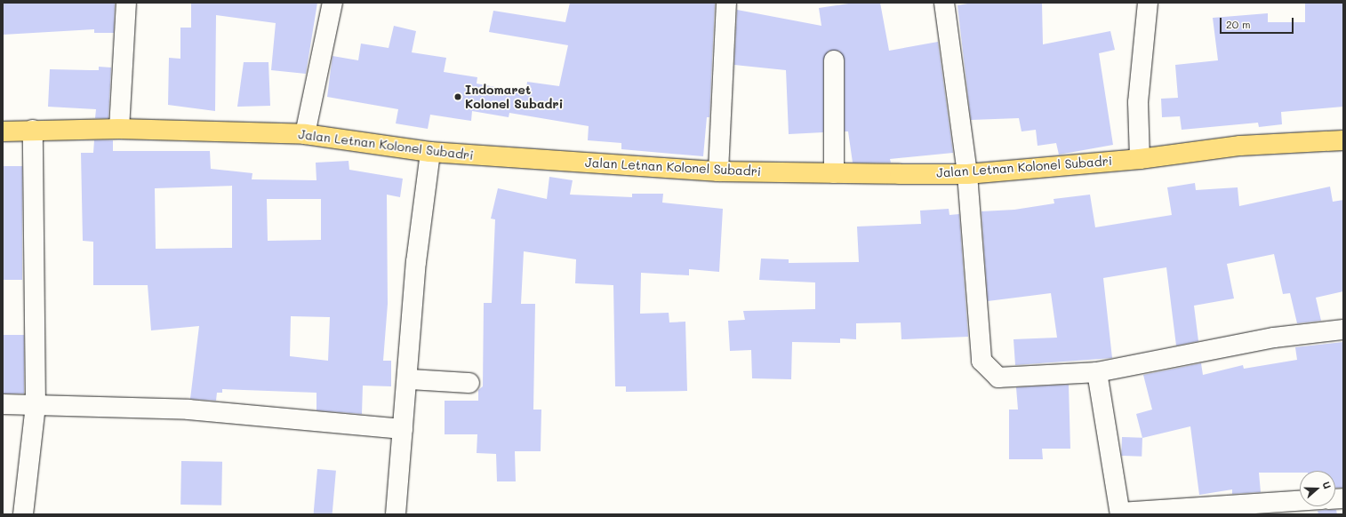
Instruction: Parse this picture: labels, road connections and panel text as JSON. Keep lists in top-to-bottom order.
{
  "streets": {
    "main road": ["Jalan Letnan Kolonel Subadri"]
  },
  "places": ["Indomaret Kolonel Subadri"],
  "scale_bar": "20 m",
  "north": "right"
}
